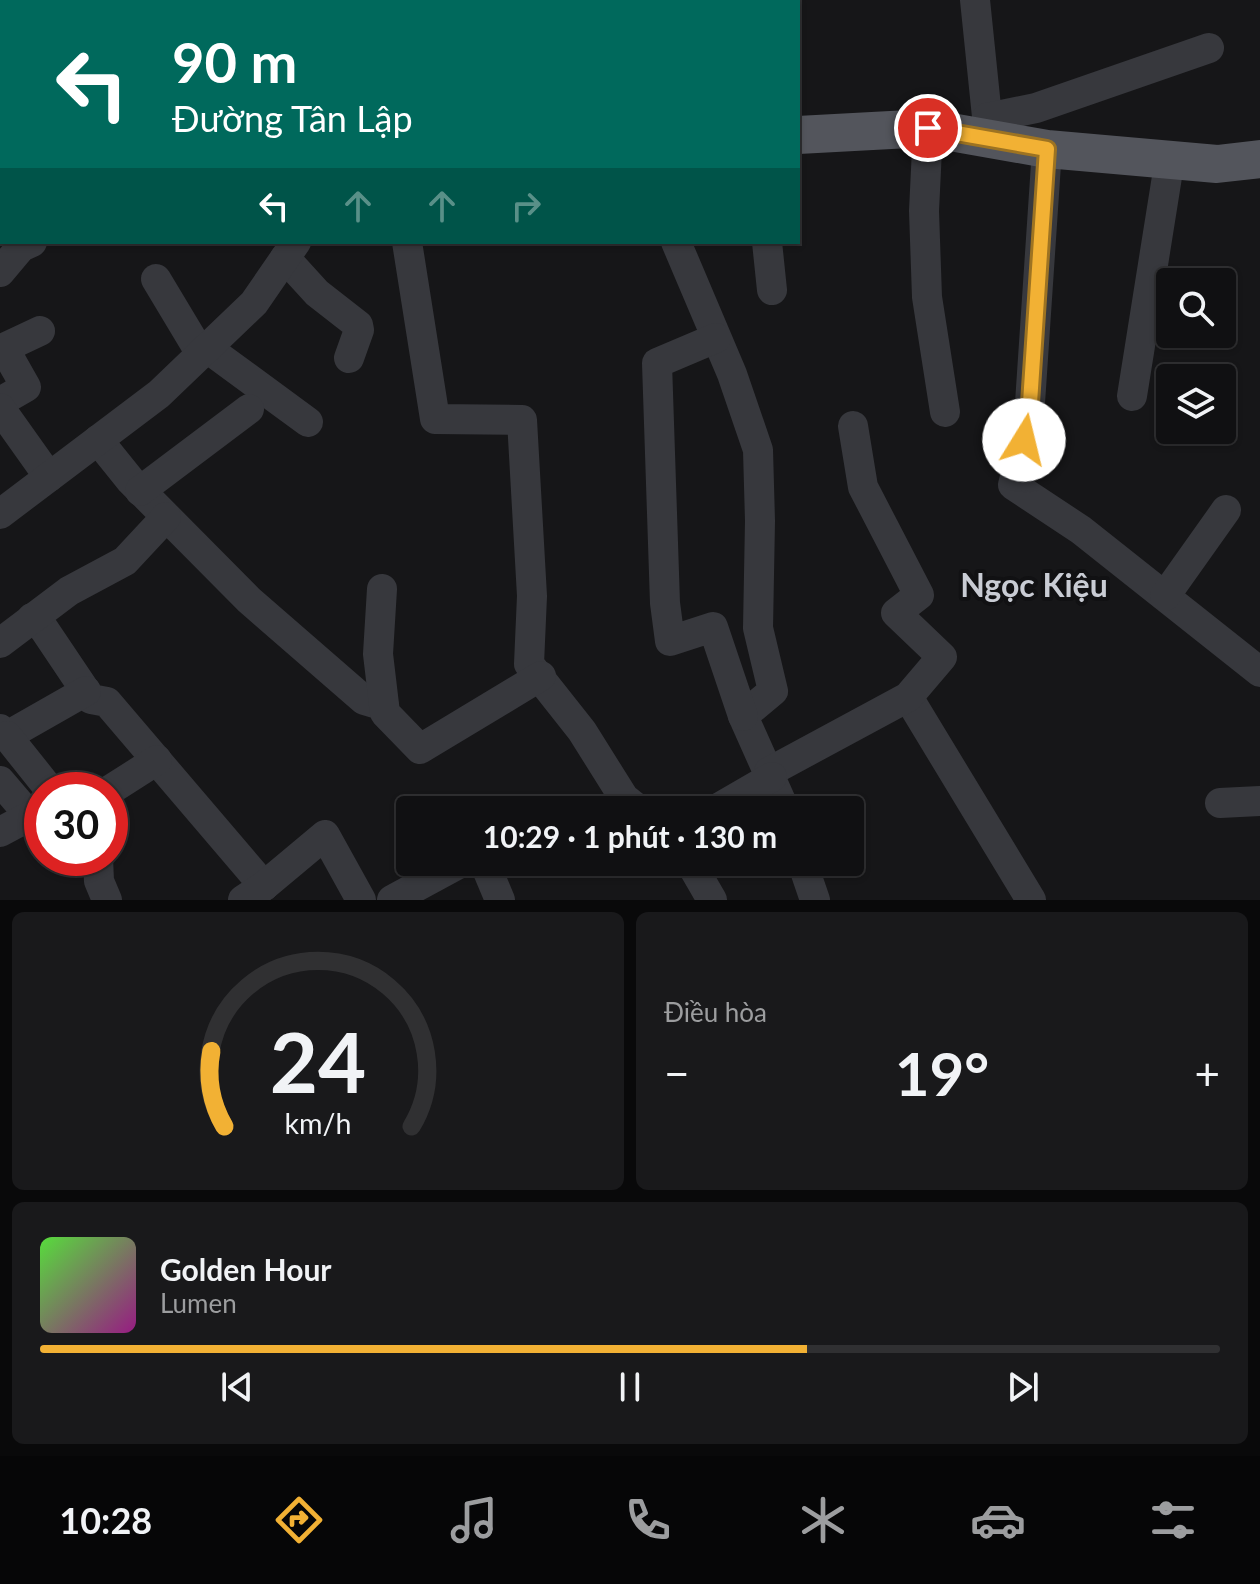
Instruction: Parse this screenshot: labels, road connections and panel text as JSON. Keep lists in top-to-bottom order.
{
  "districts": ["Ngọc Kiệu"],
  "page": {
    "turn": ["90 m", "Đường Tân Lập"],
    "limit": "30",
    "trip": "10:29 · 1 phút · 130 m",
    "tile": "Điều hòa",
    "heat": ["−", "19°", "+"],
    "song": ["Golden Hour", "Lumen"],
    "tabs": "10:28",
    "gauge": ["24", "km/h"]
  }
}
